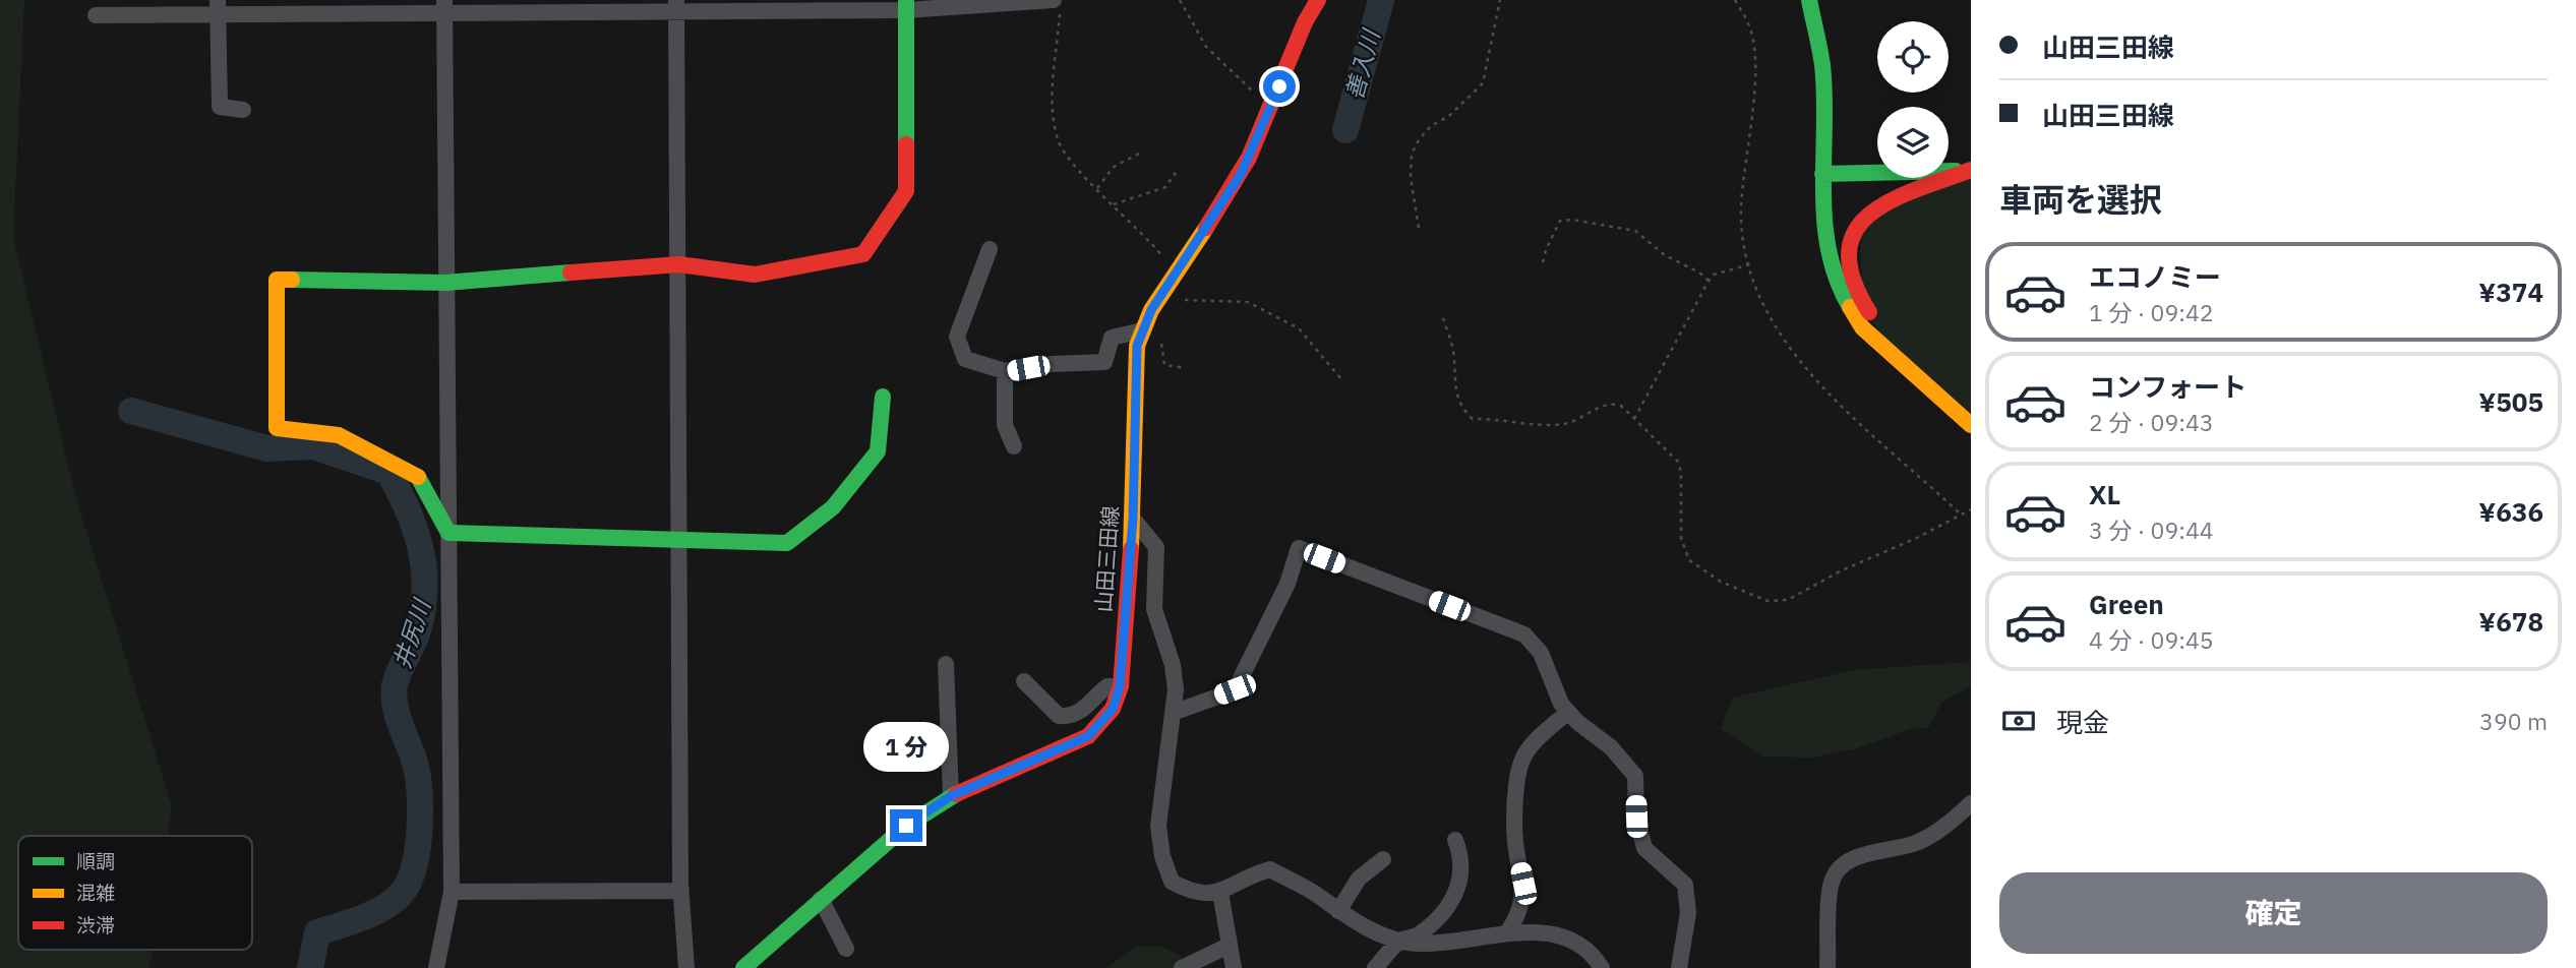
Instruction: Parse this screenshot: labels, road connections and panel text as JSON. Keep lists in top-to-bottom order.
{
  "streets": {
    "street": ["山田三田線"]
  },
  "water": ["善入川", "井尻川"],
  "legend": ["順調", "混雑", "渋滞"],
  "page": {
    "banner": ["山田三田線", "山田三田線"],
    "heading": "車両を選択",
    "list": [
      {
        "name": "エコノミー",
        "note": "1 分 · 09:42",
        "value": "¥374"
      },
      {
        "name": "コンフォート",
        "note": "2 分 · 09:43",
        "value": "¥505"
      },
      {
        "name": "XL",
        "note": "3 分 · 09:44",
        "value": "¥636"
      },
      {
        "name": "Green",
        "note": "4 分 · 09:45",
        "value": "¥678"
      }
    ],
    "pay": ["現金", "390 m"],
    "bubble": "1 分",
    "buttons": "確定"
  }
}
